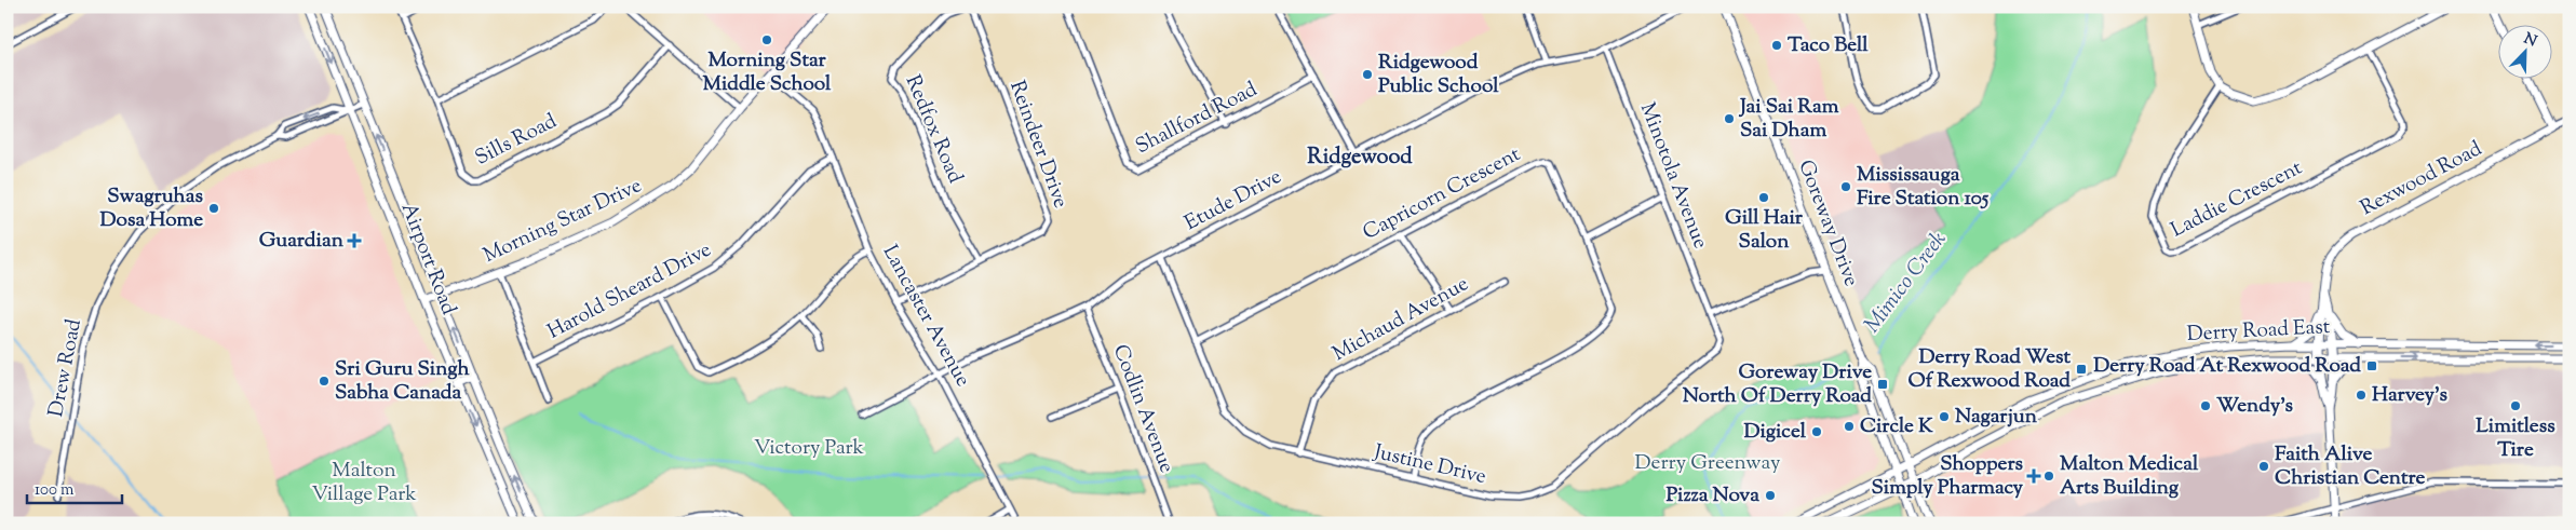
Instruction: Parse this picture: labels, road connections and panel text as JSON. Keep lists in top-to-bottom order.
{
  "streets": {
    "main road": [
      "Rexwood Road",
      "Morning Star Drive",
      "Goreway Drive",
      "Airport Road",
      "Derry Road East"
    ],
    "street": [
      "Shallford Road",
      "Redfox Road",
      "Sills Road",
      "Reindeer Drive",
      "Minotola Avenue",
      "Capricorn Crescent",
      "Laddie Crescent",
      "Etude Drive",
      "Harold Sheard Drive",
      "Lancaster Avenue",
      "Michaud Avenue",
      "Drew Road",
      "Codlin Avenue",
      "Justine Drive"
    ]
  },
  "crossings": [
    ["Redfox Road", "Reindeer Drive"],
    ["Reindeer Drive", "Lancaster Avenue"],
    ["Minotola Avenue", "Etude Drive"],
    ["Minotola Avenue", "Justine Drive"],
    ["Rexwood Road", "Derry Road East"],
    ["Capricorn Crescent", "Justine Drive"],
    ["Etude Drive", "Lancaster Avenue"],
    ["Etude Drive", "Codlin Avenue"],
    ["Etude Drive", "Justine Drive"],
    ["Morning Star Drive", "Airport Road"],
    ["Morning Star Drive", "Lancaster Avenue"],
    ["Goreway Drive", "Derry Road East"],
    ["Airport Road", "Drew Road"],
    ["Harold Sheard Drive", "Lancaster Avenue"],
    ["Michaud Avenue", "Justine Drive"]
  ],
  "districts": ["Ridgewood"],
  "water": ["Mimico Creek"],
  "parks": ["Victory Park", "Derry Greenway", "Malton Village Park"],
  "places": {
    "other": [
      "Morning Star Middle School",
      "Taco Bell",
      "Ridgewood Public School",
      "Jai Sai Ram Sai Dham",
      "Mississauga Fire Station 105",
      "Gill Hair Salon",
      "Swagruhas Dosa Home",
      "Sri Guru Singh Sabha Canada",
      "Harvey's",
      "Wendy's",
      "Limitless Tire",
      "Nagarjun",
      "Circle K",
      "Digicel",
      "Faith Alive Christian Centre",
      "Malton Medical Arts Building",
      "Pizza Nova"
    ],
    "health": ["Guardian", "Shoppers Simply Pharmacy"],
    "transit": ["Derry Road At Rexwood Road", "Derry Road West Of Rexwood Road", "Goreway Drive North Of Derry Road"]
  },
  "scale_bar": "100 m",
  "north": "top right"
}
